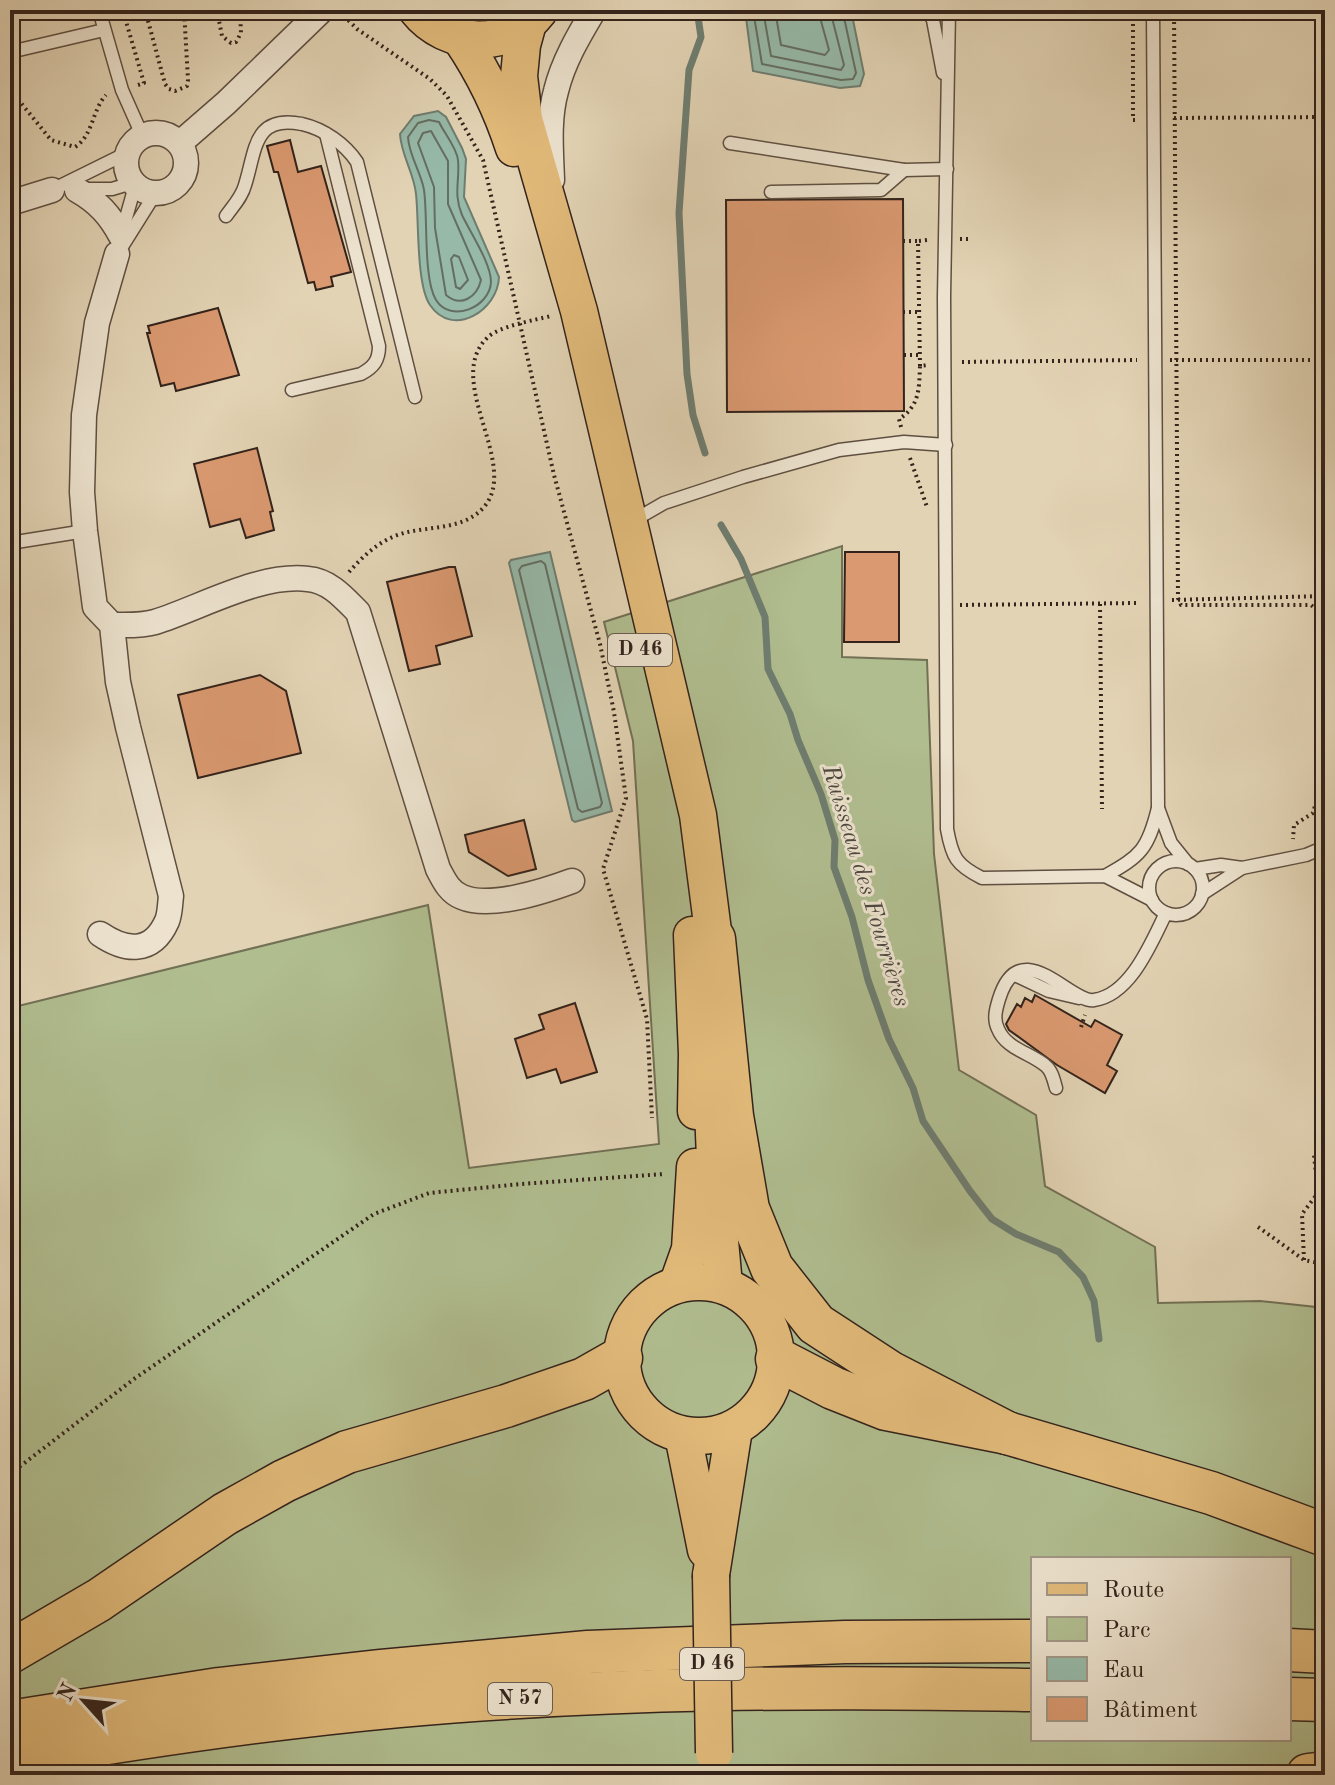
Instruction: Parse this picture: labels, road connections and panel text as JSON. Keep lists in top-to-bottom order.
{
  "streets": {
    "highway": ["N 57"],
    "main road": ["D 46"]
  },
  "water": ["Ruisseau des Fourrières"],
  "legend": [
    "Route",
    "Parc",
    "Eau",
    "Bâtiment"
  ],
  "north": "top left"
}
